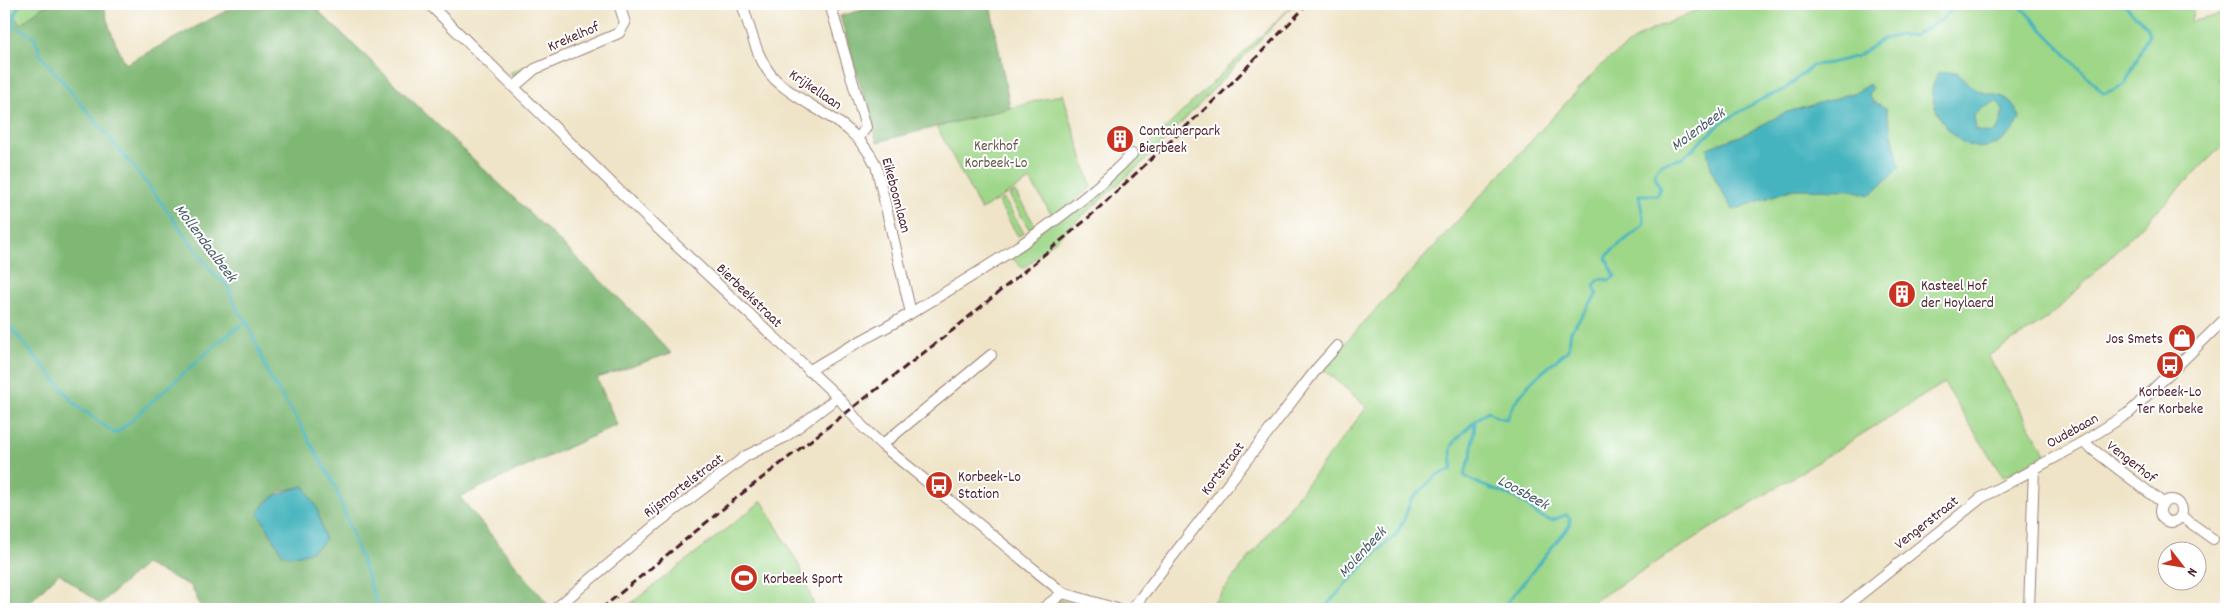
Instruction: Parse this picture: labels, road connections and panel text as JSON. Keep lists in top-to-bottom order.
{
  "streets": {
    "street": [
      "Krekelhof",
      "Krijkellaan",
      "Eikeboomlaan",
      "Bierbeekstraat",
      "Oudebaan",
      "Vengerhof",
      "Kortstraat",
      "Rijsmortelstraat",
      "Vengerstraat"
    ]
  },
  "crossings": [
    ["Krekelhof", "Bierbeekstraat"],
    ["Krijkellaan", "Eikeboomlaan"],
    ["Bierbeekstraat", "Rijsmortelstraat"],
    ["Oudebaan", "Vengerhof"],
    ["Oudebaan", "Vengerstraat"]
  ],
  "water": ["Molenbeek", "Mollendaalbeek", "Loosbeek"],
  "parks": ["Kerkhof Korbeek-Lo"],
  "places": {
    "building": ["Containerpark Bierbeek", "Kasteel Hof der Hoylaerd"],
    "shop": ["Jos Smets"],
    "bus stop": ["Korbeek-Lo Ter Korbeke", "Korbeek-Lo Station"],
    "sports": ["Korbeek Sport"]
  },
  "north": "bottom right"
}
